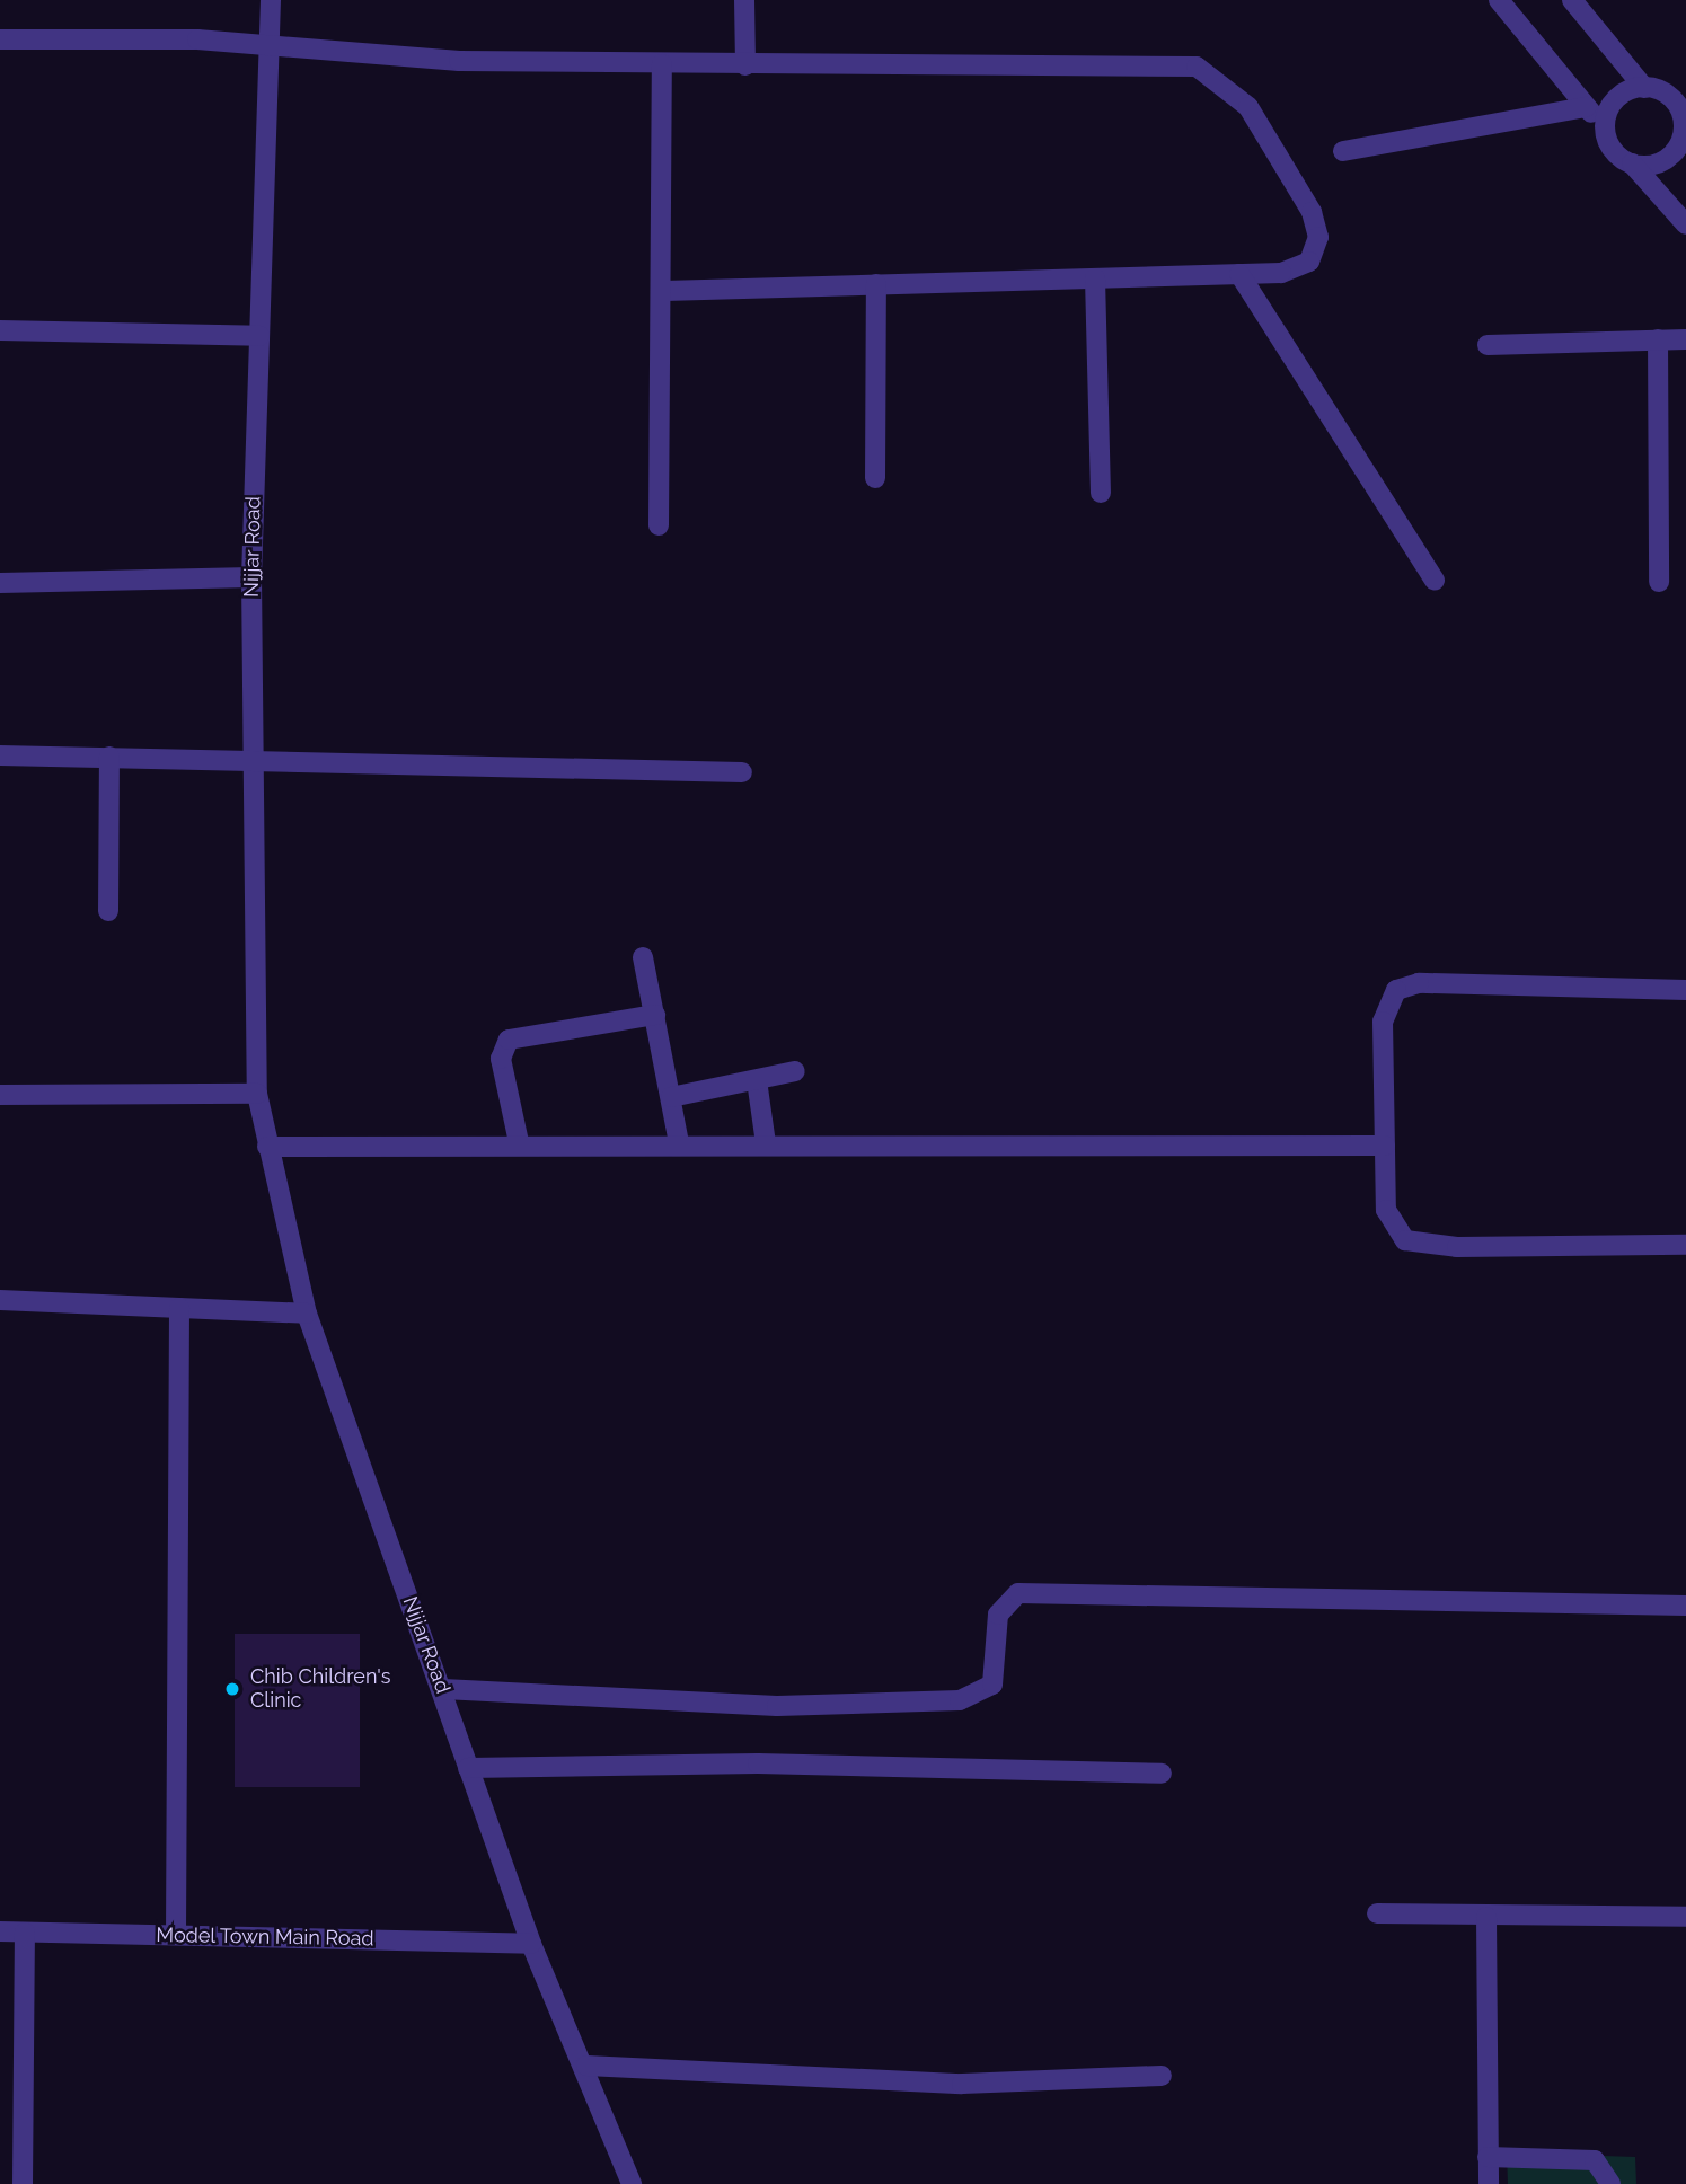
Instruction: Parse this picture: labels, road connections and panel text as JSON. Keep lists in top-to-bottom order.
{
  "streets": {
    "street": ["Nijjar Road", "Model Town Main Road"]
  },
  "crossings": [
    ["Nijjar Road", "Model Town Main Road"]
  ],
  "places": ["Chib Children's Clinic"]
}
